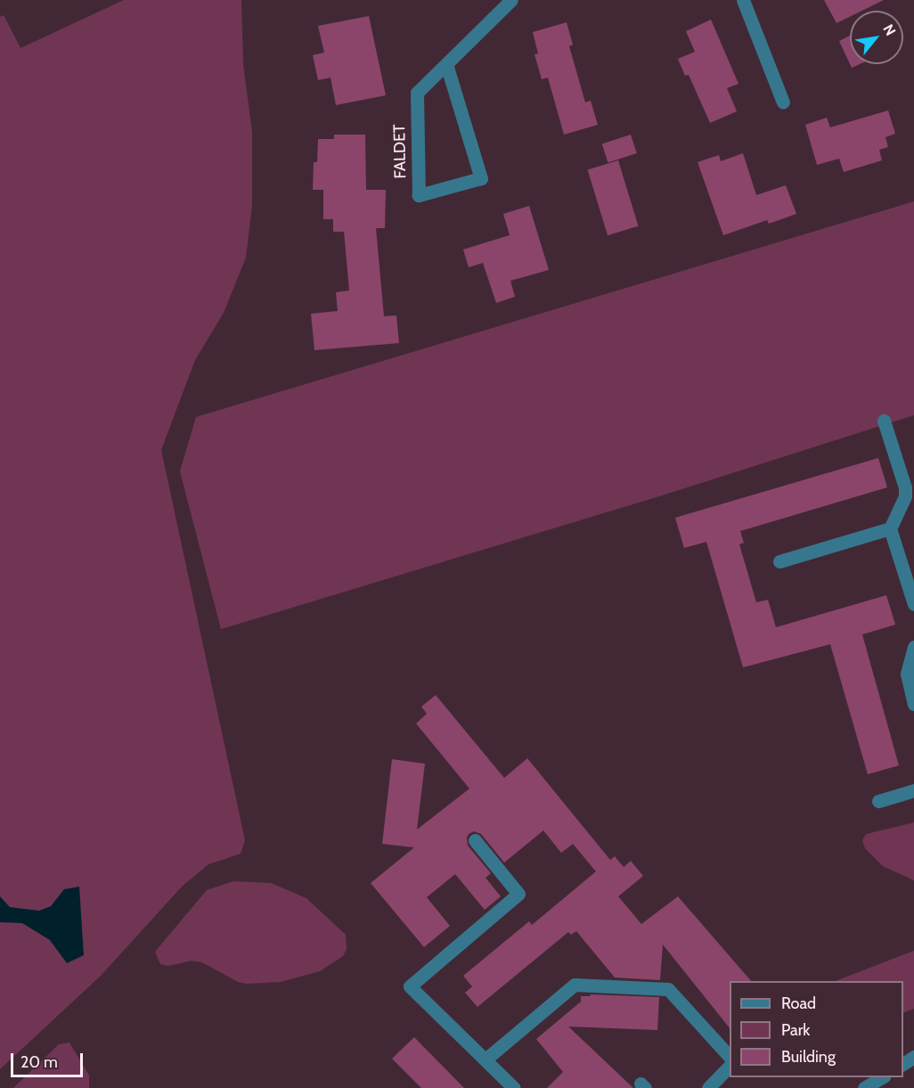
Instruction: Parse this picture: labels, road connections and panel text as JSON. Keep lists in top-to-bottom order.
{
  "streets": {
    "street": ["FALDET"]
  },
  "legend": ["Road", "Park", "Building"],
  "scale_bar": "20 m",
  "north": "top right"
}
